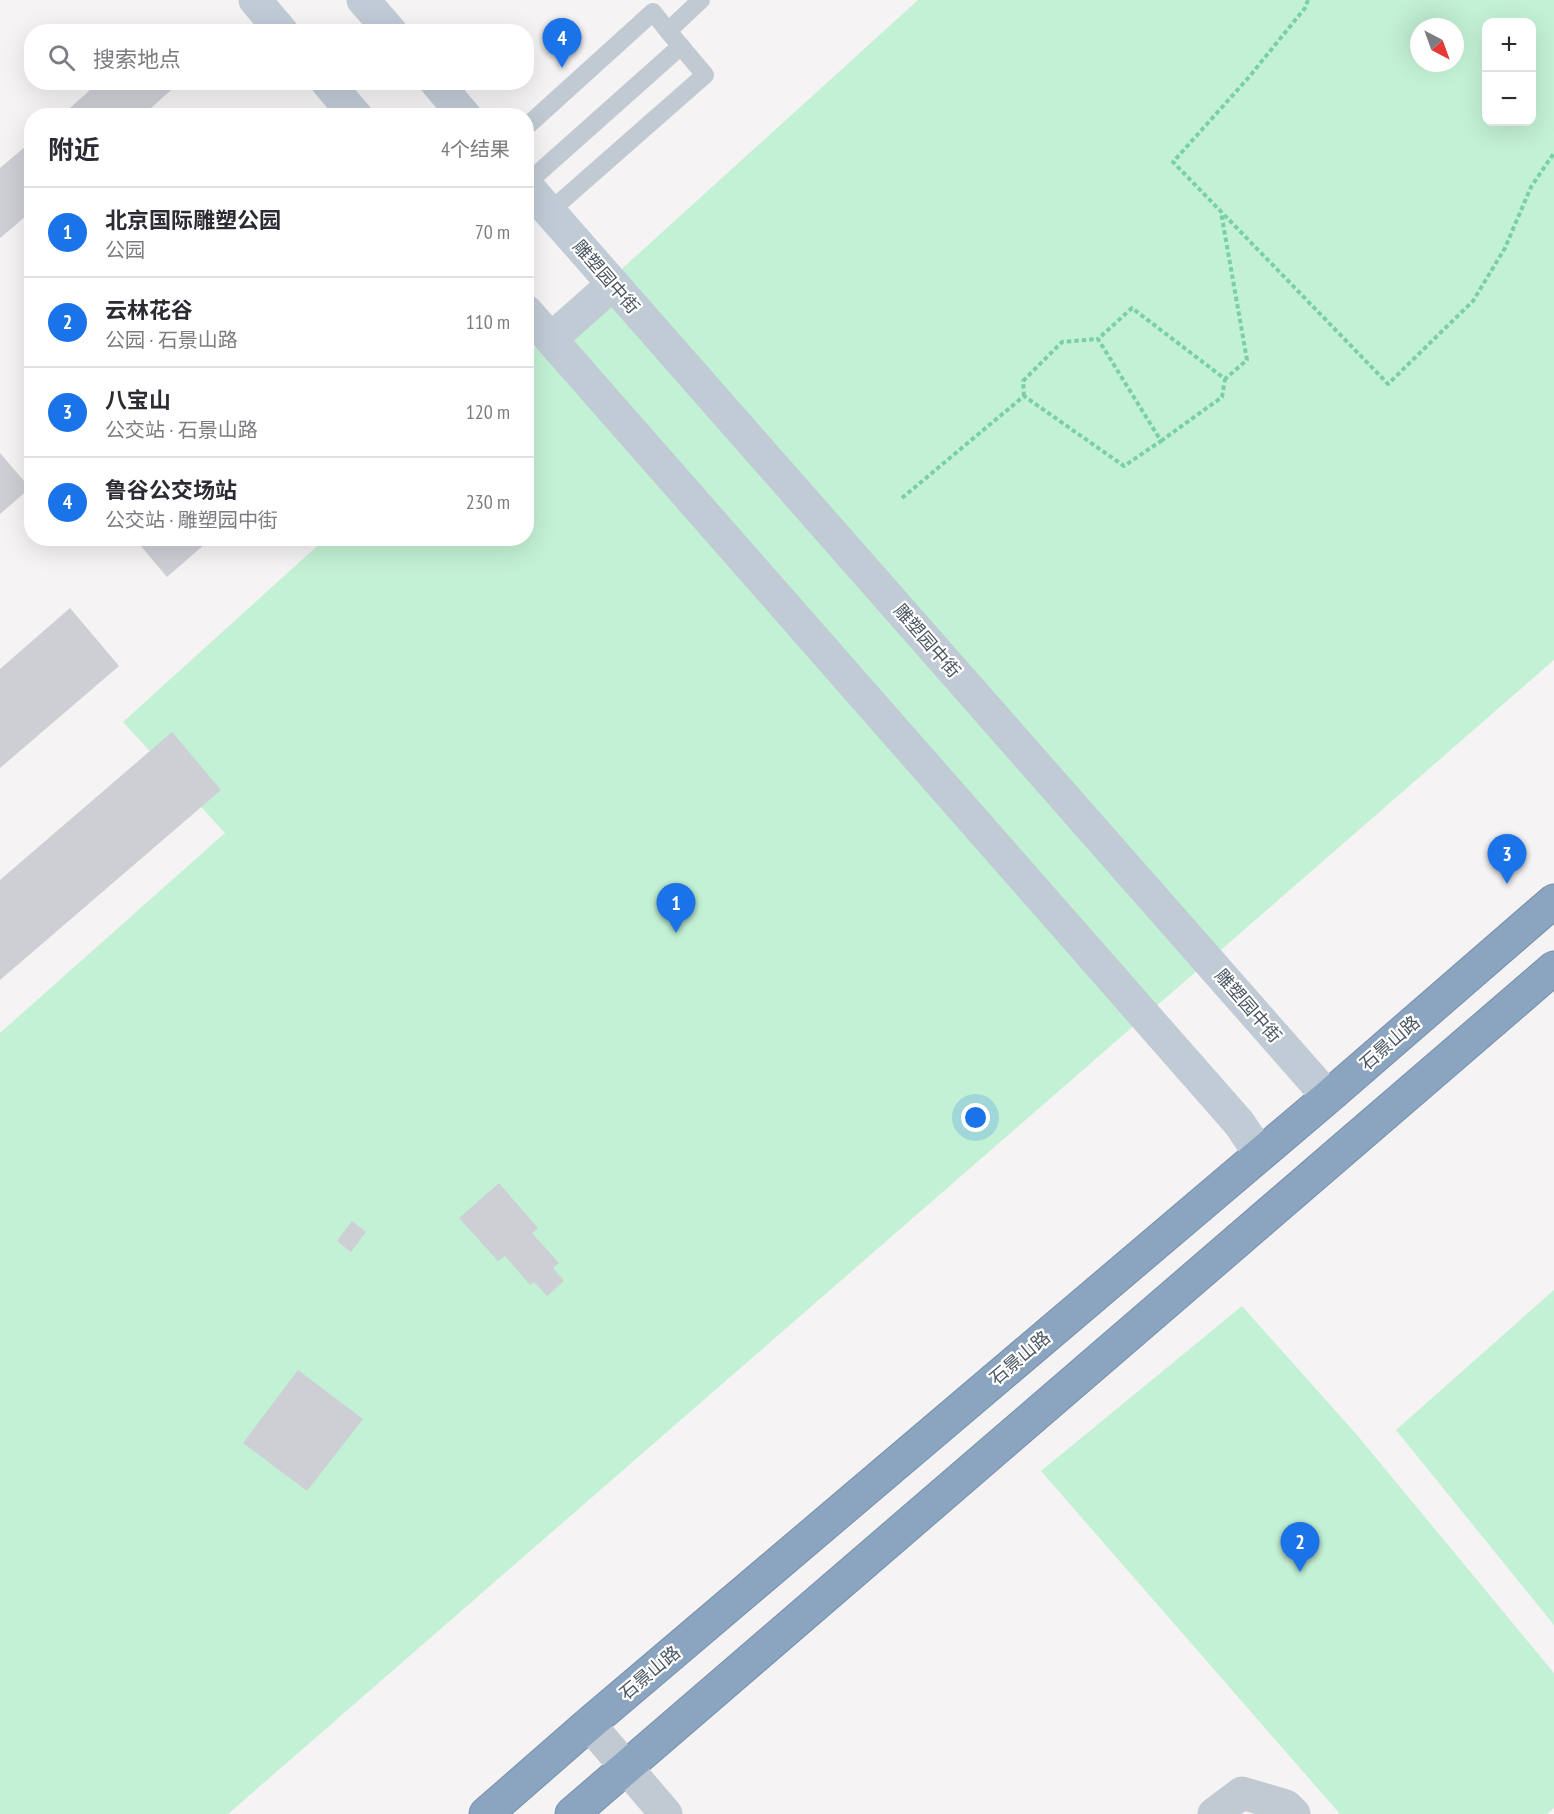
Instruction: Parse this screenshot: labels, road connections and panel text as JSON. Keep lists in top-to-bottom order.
{
  "streets": {
    "highway": ["石景山路"],
    "main road": ["雕塑园中街"]
  },
  "crossings": [
    ["雕塑园中街", "石景山路"]
  ],
  "north": "bottom right",
  "page": {
    "map_buttons": ["+", "−"],
    "pins": [
      "4",
      "3",
      "1",
      "2"
    ],
    "search": "搜索地点",
    "heading": ["附近", "4个结果"],
    "list": [
      {
        "mark": "1",
        "name": "北京国际雕塑公园",
        "note": "公园",
        "value": "70 m"
      },
      {
        "mark": "2",
        "name": "云林花谷",
        "note": "公园 · 石景山路",
        "value": "110 m"
      },
      {
        "mark": "3",
        "name": "八宝山",
        "note": "公交站 · 石景山路",
        "value": "120 m"
      },
      {
        "mark": "4",
        "name": "鲁谷公交场站",
        "note": "公交站 · 雕塑园中街",
        "value": "230 m"
      }
    ]
  }
}
